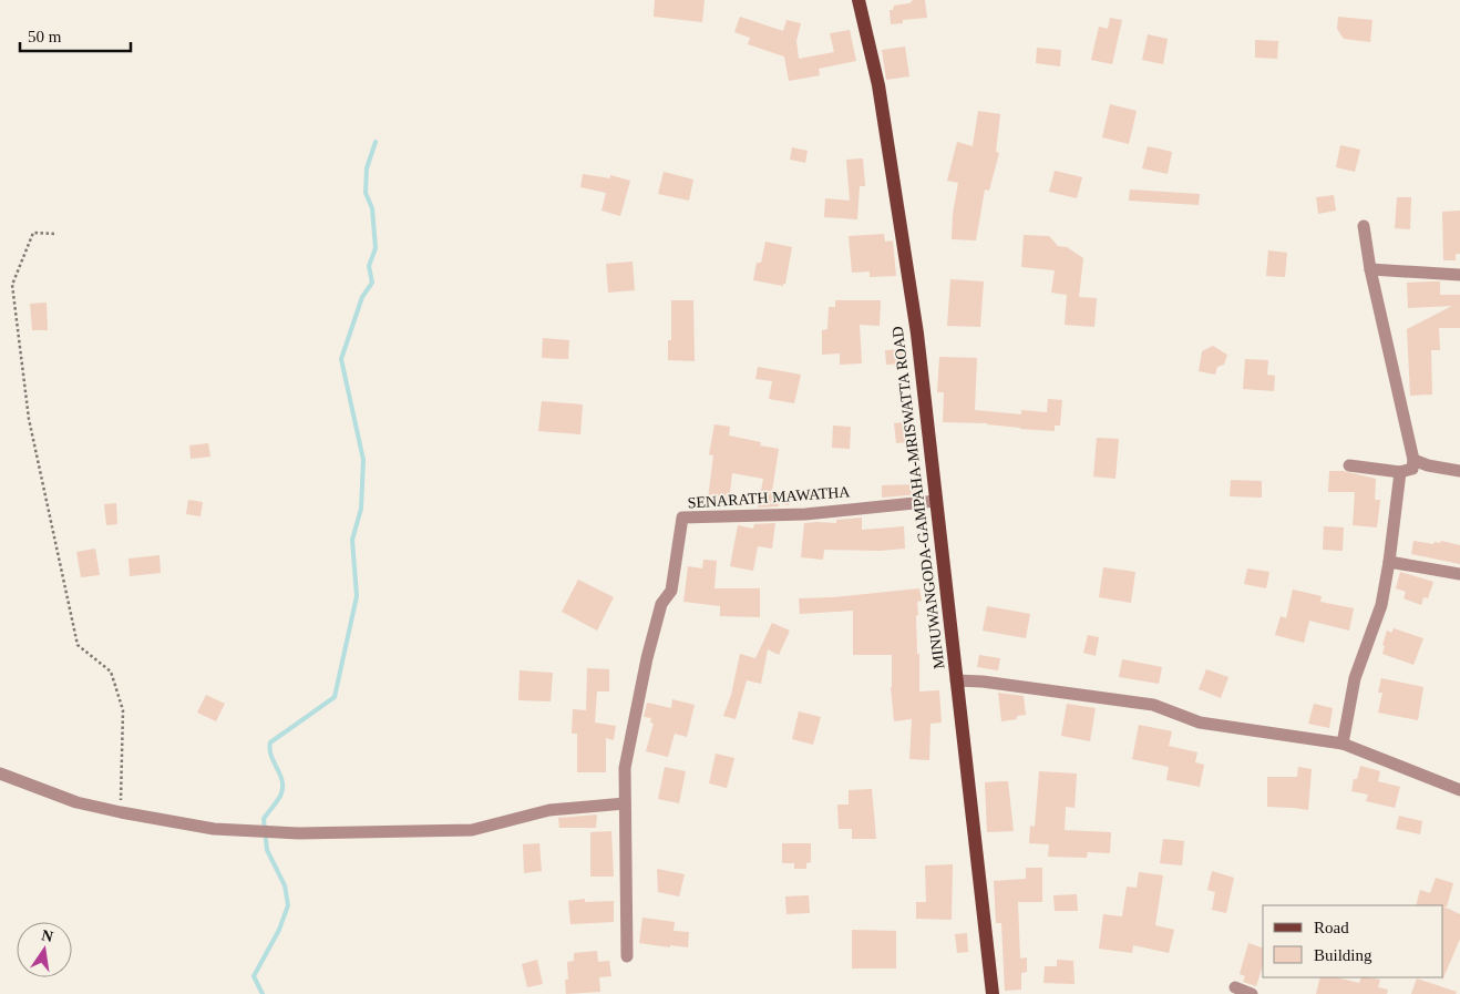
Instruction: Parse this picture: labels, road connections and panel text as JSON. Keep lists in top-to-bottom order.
{
  "streets": {
    "main road": ["MINUWANGODA-GAMPAHA-MRISWATTA ROAD"],
    "street": ["SENARATH MAWATHA"]
  },
  "crossings": [
    ["SENARATH MAWATHA", "MINUWANGODA-GAMPAHA-MRISWATTA ROAD"]
  ],
  "legend": ["Road", "Building"],
  "scale_bar": "50 m",
  "north": "top"
}
